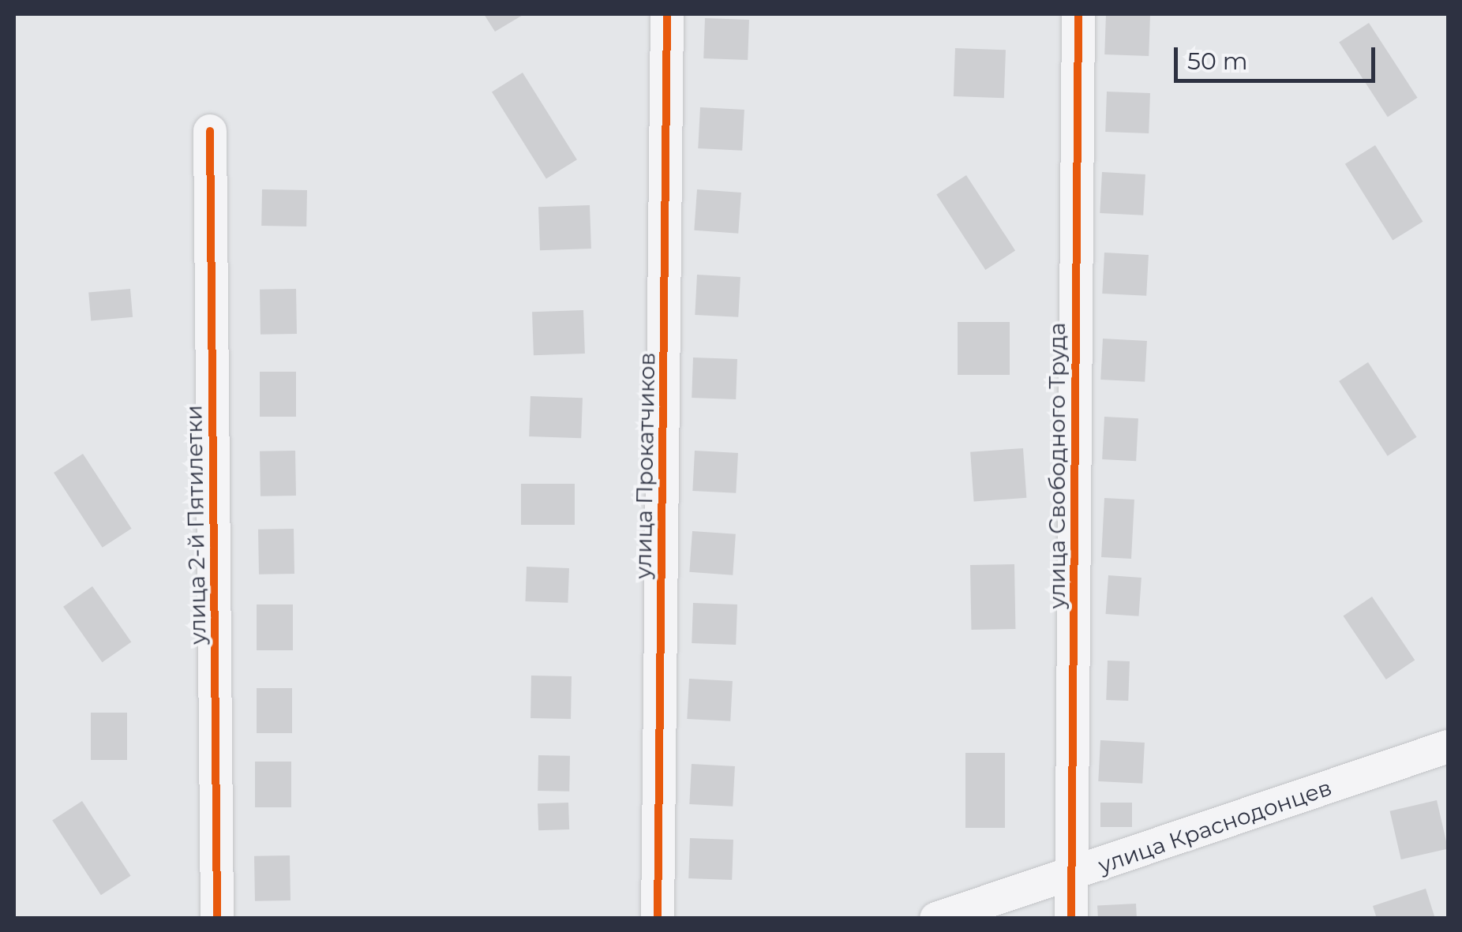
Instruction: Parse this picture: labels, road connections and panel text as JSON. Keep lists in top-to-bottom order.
{
  "streets": {
    "street": [
      "улица Прокатчиков",
      "улица Свободного Труда",
      "улица 2-й Пятилетки",
      "улица Краснодонцев"
    ]
  },
  "crossings": [
    ["улица Свободного Труда", "улица Краснодонцев"]
  ],
  "scale_bar": "50 m"
}
